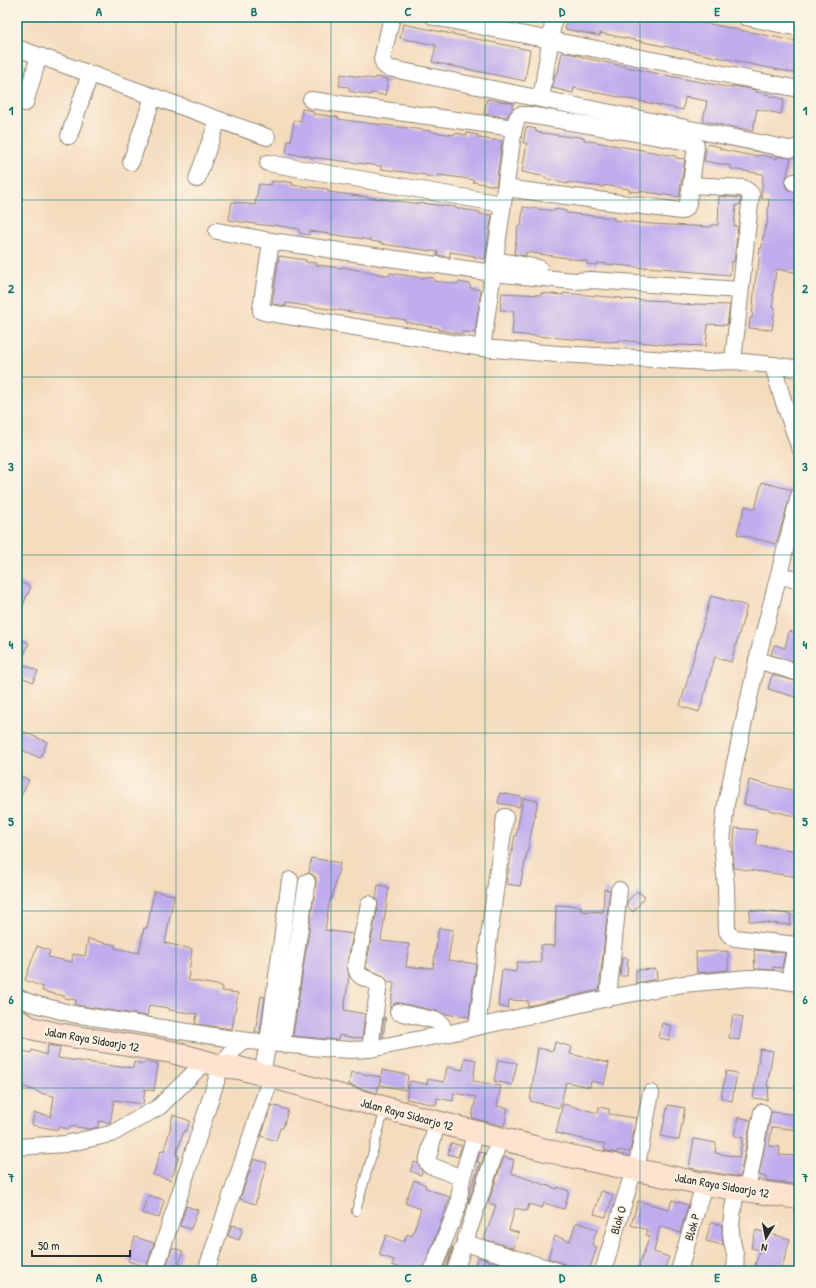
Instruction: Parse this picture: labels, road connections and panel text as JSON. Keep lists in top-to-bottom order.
{
  "streets": {
    "main road": ["Jalan Raya Sidoarjo 12"],
    "street": ["Blok O", "Blok P"]
  },
  "crossings": [
    ["Jalan Raya Sidoarjo 12", "Blok O"],
    ["Jalan Raya Sidoarjo 12", "Blok P"]
  ],
  "scale_bar": "50 m",
  "north": "bottom",
  "grid": {
    "columns": [
      "A",
      "B",
      "C",
      "D",
      "E"
    ],
    "rows": [
      "1",
      "2",
      "3",
      "4",
      "5",
      "6",
      "7"
    ]
  }
}
